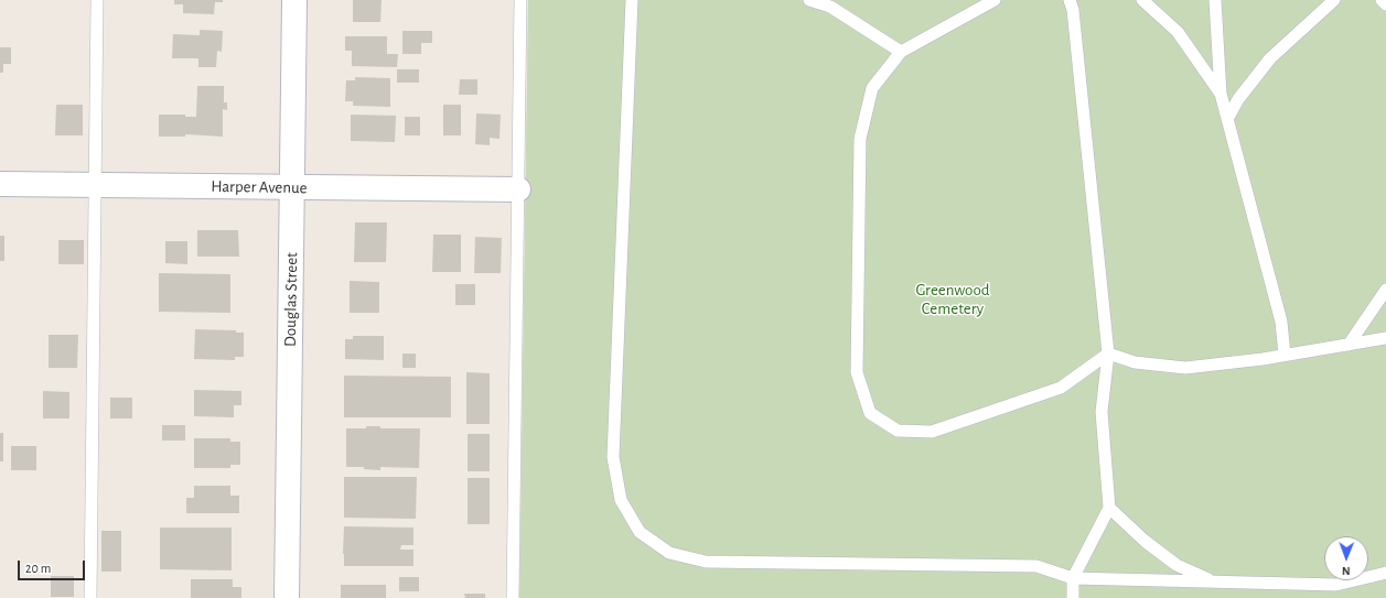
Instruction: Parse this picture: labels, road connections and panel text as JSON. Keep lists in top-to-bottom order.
{
  "streets": {
    "street": ["Harper Avenue", "Douglas Street"]
  },
  "crossings": [
    ["Harper Avenue", "Douglas Street"]
  ],
  "parks": ["Greenwood Cemetery"],
  "scale_bar": "20 m",
  "north": "bottom"
}
